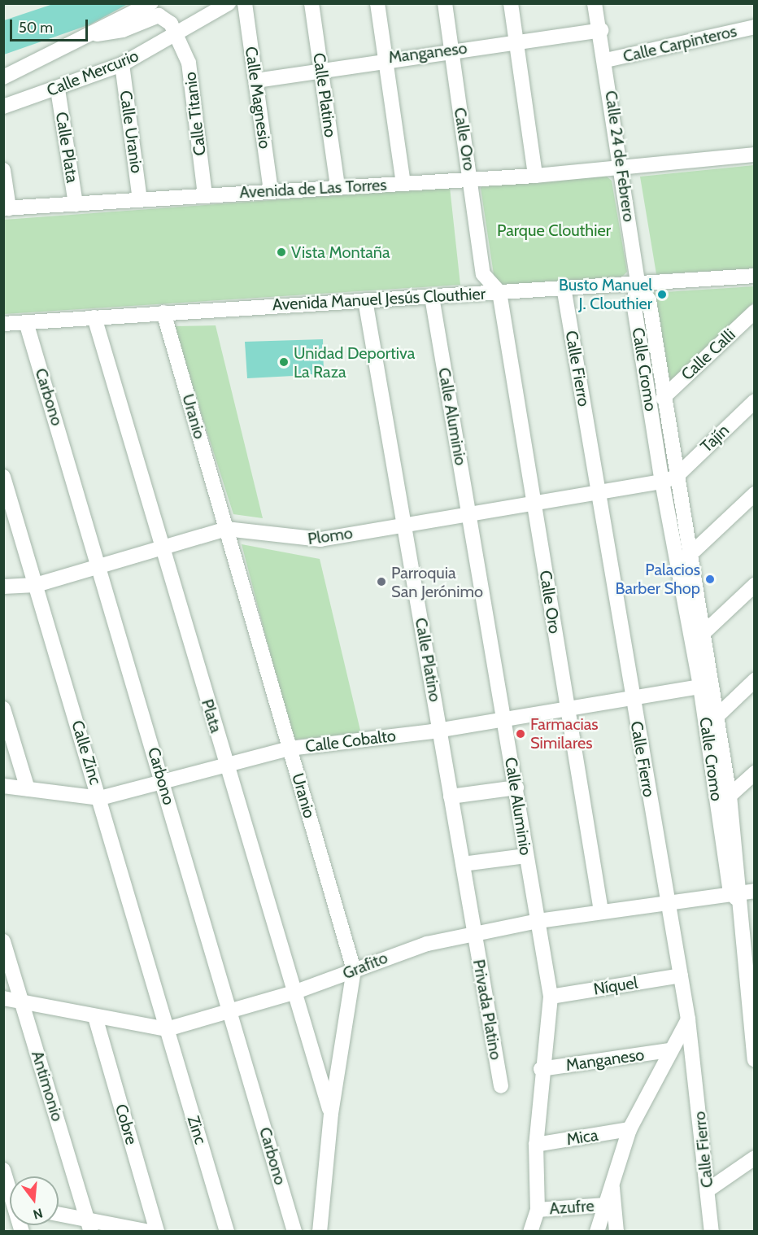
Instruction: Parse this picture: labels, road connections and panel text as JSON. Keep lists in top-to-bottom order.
{
  "streets": {
    "street": [
      "Calle Carpinteros",
      "Manganeso",
      "Calle Mercurio",
      "Calle Platino",
      "Calle Magnesio",
      "Calle Titanio",
      "Calle Uranio",
      "Calle Oro",
      "Calle Plata",
      "Calle 24 de Febrero",
      "Avenida de Las Torres",
      "Avenida Manuel Jesús Clouthier",
      "Calle Calli",
      "Calle Fierro",
      "Calle Cromo",
      "Carbono",
      "Uranio",
      "Calle Aluminio",
      "Tajín",
      "Plomo",
      "Plata",
      "Calle Cobalto",
      "Calle Zinc",
      "Grafito",
      "Níquel",
      "Privada Platino",
      "Antimonio",
      "Cobre",
      "Zinc",
      "Mica",
      "Azufre"
    ]
  },
  "crossings": [
    ["Calle Carpinteros", "Calle 24 de Febrero"],
    ["Manganeso", "Calle Platino"],
    ["Manganeso", "Calle Magnesio"],
    ["Manganeso", "Calle Oro"],
    ["Manganeso", "Calle 24 de Febrero"],
    ["Manganeso", "Calle Aluminio"],
    ["Calle Mercurio", "Calle Titanio"],
    ["Calle Mercurio", "Calle Uranio"],
    ["Calle Mercurio", "Calle Plata"],
    ["Calle Platino", "Avenida de Las Torres"],
    ["Calle Platino", "Avenida Manuel Jesús Clouthier"],
    ["Calle Platino", "Plomo"],
    ["Calle Platino", "Calle Cobalto"],
    ["Calle Platino", "Grafito"],
    ["Calle Platino", "Privada Platino"],
    ["Calle Magnesio", "Avenida de Las Torres"],
    ["Calle Titanio", "Avenida de Las Torres"],
    ["Calle Uranio", "Avenida de Las Torres"],
    ["Calle Oro", "Avenida de Las Torres"],
    ["Calle Oro", "Avenida Manuel Jesús Clouthier"],
    ["Calle Oro", "Plomo"],
    ["Calle Oro", "Calle Cobalto"],
    ["Calle Oro", "Grafito"],
    ["Calle Plata", "Avenida de Las Torres"],
    ["Calle 24 de Febrero", "Avenida de Las Torres"],
    ["Calle 24 de Febrero", "Avenida Manuel Jesús Clouthier"],
    ["Calle 24 de Febrero", "Calle Cromo"],
    ["Avenida Manuel Jesús Clouthier", "Calle Fierro"],
    ["Avenida Manuel Jesús Clouthier", "Calle Cromo"],
    ["Avenida Manuel Jesús Clouthier", "Carbono"],
    ["Avenida Manuel Jesús Clouthier", "Uranio"],
    ["Avenida Manuel Jesús Clouthier", "Calle Aluminio"],
    ["Avenida Manuel Jesús Clouthier", "Plata"],
    ["Calle Calli", "Calle Cromo"],
    ["Calle Fierro", "Plomo"],
    ["Calle Fierro", "Calle Cobalto"],
    ["Calle Fierro", "Grafito"],
    ["Calle Fierro", "Níquel"],
    ["Calle Cromo", "Tajín"],
    ["Calle Cromo", "Plomo"],
    ["Calle Cromo", "Calle Cobalto"],
    ["Calle Cromo", "Grafito"],
    ["Carbono", "Plomo"],
    ["Carbono", "Calle Cobalto"],
    ["Carbono", "Grafito"],
    ["Uranio", "Plomo"],
    ["Uranio", "Plata"],
    ["Uranio", "Calle Cobalto"],
    ["Uranio", "Grafito"],
    ["Calle Aluminio", "Plomo"],
    ["Calle Aluminio", "Calle Cobalto"],
    ["Calle Aluminio", "Grafito"],
    ["Calle Aluminio", "Níquel"],
    ["Calle Aluminio", "Mica"],
    ["Calle Aluminio", "Azufre"],
    ["Tajín", "Plomo"],
    ["Plomo", "Plata"],
    ["Plomo", "Calle Zinc"],
    ["Plata", "Calle Cobalto"],
    ["Plata", "Grafito"],
    ["Calle Cobalto", "Calle Zinc"],
    ["Calle Zinc", "Grafito"],
    ["Calle Zinc", "Zinc"],
    ["Grafito", "Privada Platino"],
    ["Grafito", "Antimonio"],
    ["Grafito", "Cobre"],
    ["Grafito", "Zinc"]
  ],
  "parks": ["Parque Clouthier"],
  "places": [
    "Vista Montaña",
    "Busto Manuel J. Clouthier",
    "Unidad Deportiva La Raza",
    "Palacios Barber Shop",
    "Parroquia San Jerónimo",
    "Farmacias Similares"
  ],
  "scale_bar": "50 m",
  "north": "bottom"
}
